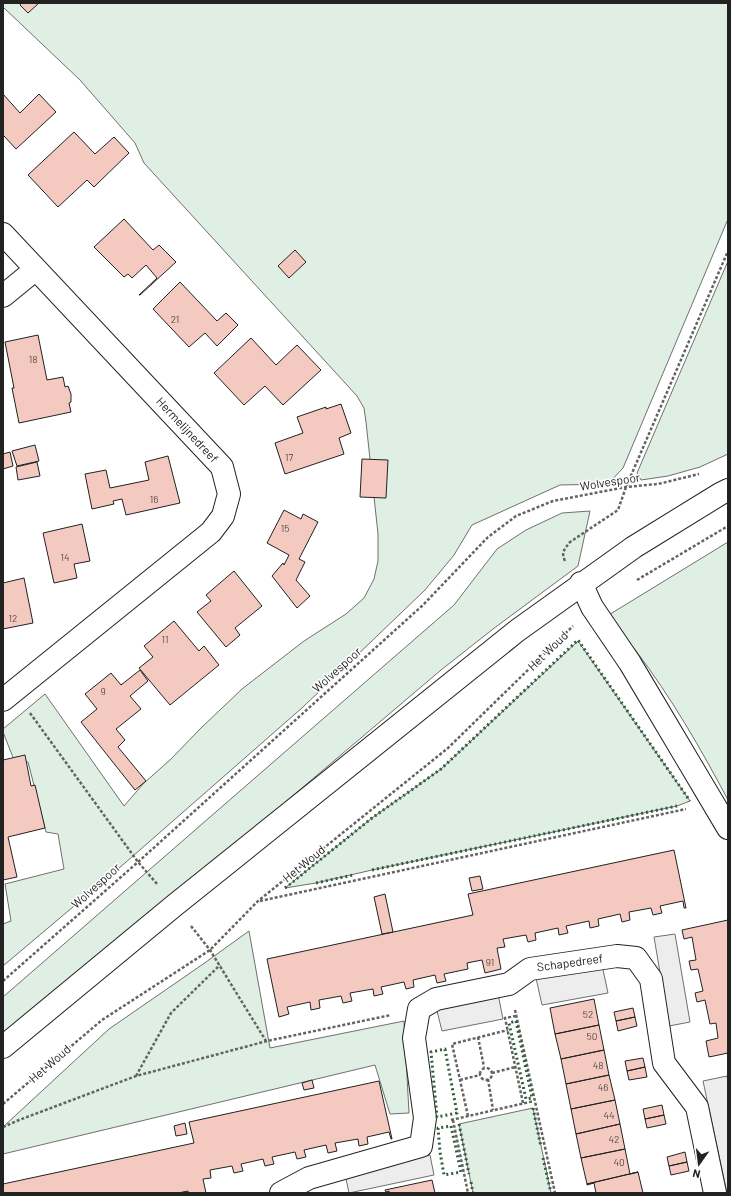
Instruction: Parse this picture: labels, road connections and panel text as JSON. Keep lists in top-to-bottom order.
{
  "streets": {
    "street": ["Hermelijnedreef", "Schapedreef"],
    "path": ["Wolvespoor", "Het Woud"]
  },
  "house_numbers": [
    "21",
    "18",
    "17",
    "16",
    "15",
    "14",
    "12",
    "11",
    "9",
    "91",
    "52",
    "50",
    "48",
    "46",
    "44",
    "42",
    "40"
  ],
  "north": "bottom"
}
